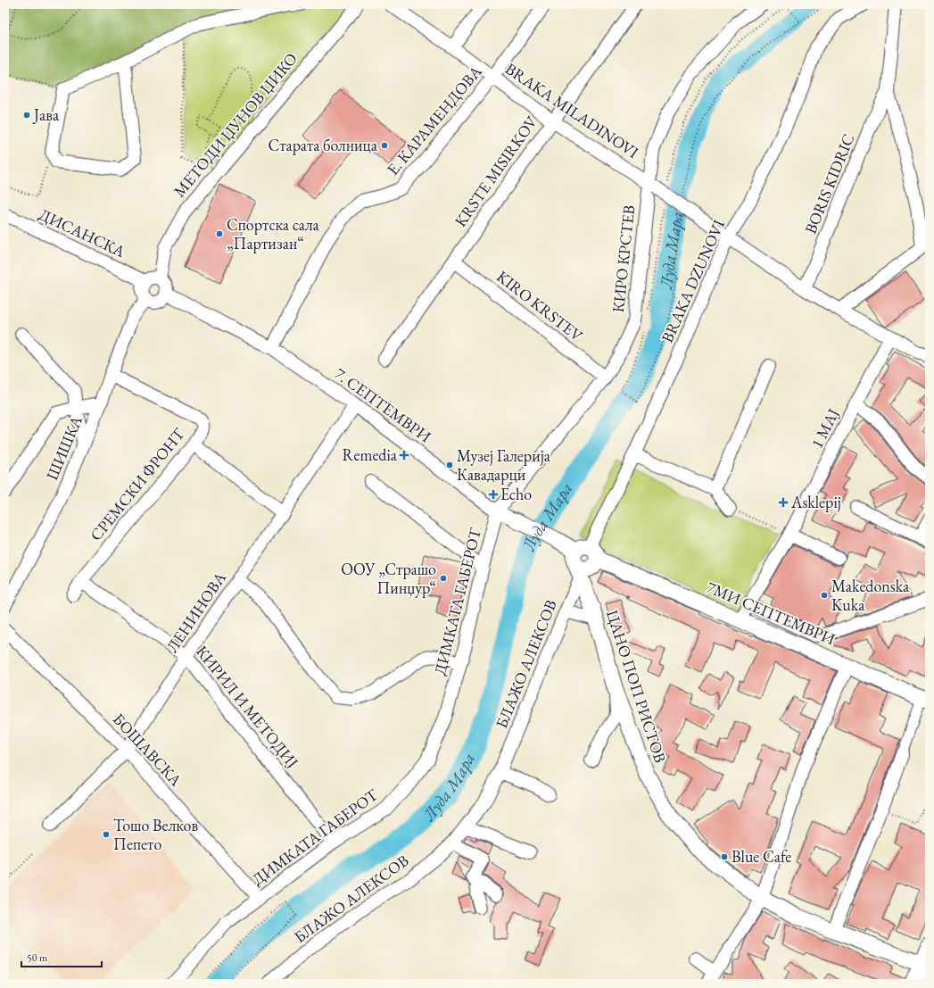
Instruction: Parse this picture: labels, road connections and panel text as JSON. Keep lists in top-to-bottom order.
{
  "streets": {
    "street": [
      "BRAKA MILADINOVI",
      "Е. КАРАМЕНДОВА",
      "МЕТОДИ ЏУНОВ ЏИКО",
      "KRSTE MISIRKOV",
      "BORIS KIDRIC",
      "ДИСАНСКА",
      "КИРО КРСТЕВ",
      "BRAKA DZUNOVI",
      "KIRO KRSTEV",
      "7. СЕПТЕМВРИ",
      "1 MAJ",
      "ШИШКА",
      "СРЕМСКИ ФРОНТ",
      "ДИМКАТА ГАБЕРОТ",
      "ЛЕНИНОВА",
      "7МИ СЕПТЕМВРИ",
      "БЛАЖО АЛЕКСОВ",
      "ЦАНО ПОП РИСТОВ",
      "КИРИЛ И МЕТОДИЈ",
      "БОШАВСКА"
    ]
  },
  "crossings": [
    ["BRAKA MILADINOVI", "Е. КАРАМЕНДОВА"],
    ["BRAKA MILADINOVI", "KRSTE MISIRKOV"],
    ["BRAKA MILADINOVI", "BORIS KIDRIC"],
    ["BRAKA MILADINOVI", "КИРО КРСТЕВ"],
    ["BRAKA MILADINOVI", "BRAKA DZUNOVI"],
    ["BRAKA MILADINOVI", "1 MAJ"],
    ["Е. КАРАМЕНДОВА", "7. СЕПТЕМВРИ"],
    ["МЕТОДИ ЏУНОВ ЏИКО", "ДИСАНСКА"],
    ["МЕТОДИ ЏУНОВ ЏИКО", "7. СЕПТЕМВРИ"],
    ["МЕТОДИ ЏУНОВ ЏИКО", "ШИШКА"],
    ["KRSTE MISIRKOV", "KIRO KRSTEV"],
    ["ДИСАНСКА", "7. СЕПТЕМВРИ"],
    ["ДИСАНСКА", "ШИШКА"],
    ["КИРО КРСТЕВ", "KIRO KRSTEV"],
    ["КИРО КРСТЕВ", "7. СЕПТЕМВРИ"],
    ["КИРО КРСТЕВ", "ДИМКАТА ГАБЕРОТ"],
    ["BRAKA DZUNOVI", "7. СЕПТЕМВРИ"],
    ["BRAKA DZUNOVI", "7МИ СЕПТЕМВРИ"],
    ["BRAKA DZUNOVI", "ЦАНО ПОП РИСТОВ"],
    ["7. СЕПТЕМВРИ", "ШИШКА"],
    ["7. СЕПТЕМВРИ", "ДИМКАТА ГАБЕРОТ"],
    ["7. СЕПТЕМВРИ", "ЛЕНИНОВА"],
    ["7. СЕПТЕМВРИ", "7МИ СЕПТЕМВРИ"],
    ["7. СЕПТЕМВРИ", "ЦАНО ПОП РИСТОВ"],
    ["1 MAJ", "7МИ СЕПТЕМВРИ"],
    ["ШИШКА", "СРЕМСКИ ФРОНТ"],
    ["СРЕМСКИ ФРОНТ", "КИРИЛ И МЕТОДИЈ"],
    ["ДИМКАТА ГАБЕРОТ", "КИРИЛ И МЕТОДИЈ"],
    ["ДИМКАТА ГАБЕРОТ", "БОШАВСКА"],
    ["ЛЕНИНОВА", "КИРИЛ И МЕТОДИЈ"],
    ["ЛЕНИНОВА", "БОШАВСКА"],
    ["7МИ СЕПТЕМВРИ", "ЦАНО ПОП РИСТОВ"],
    ["БЛАЖО АЛЕКСОВ", "ЦАНО ПОП РИСТОВ"]
  ],
  "water": ["Луда Мара"],
  "places": {
    "other": [
      "Јава",
      "Старата болница",
      "Спортска сала „Партизан“",
      "Музеј Галерија Кавадарци",
      "ООУ „Страшо Пинџур“",
      "Makedonska Kuka",
      "Тошо Велков Пепето",
      "Blue Cafe"
    ],
    "health": ["Remedia", "Echo", "Asklepij"]
  },
  "scale_bar": "50 m"
}
